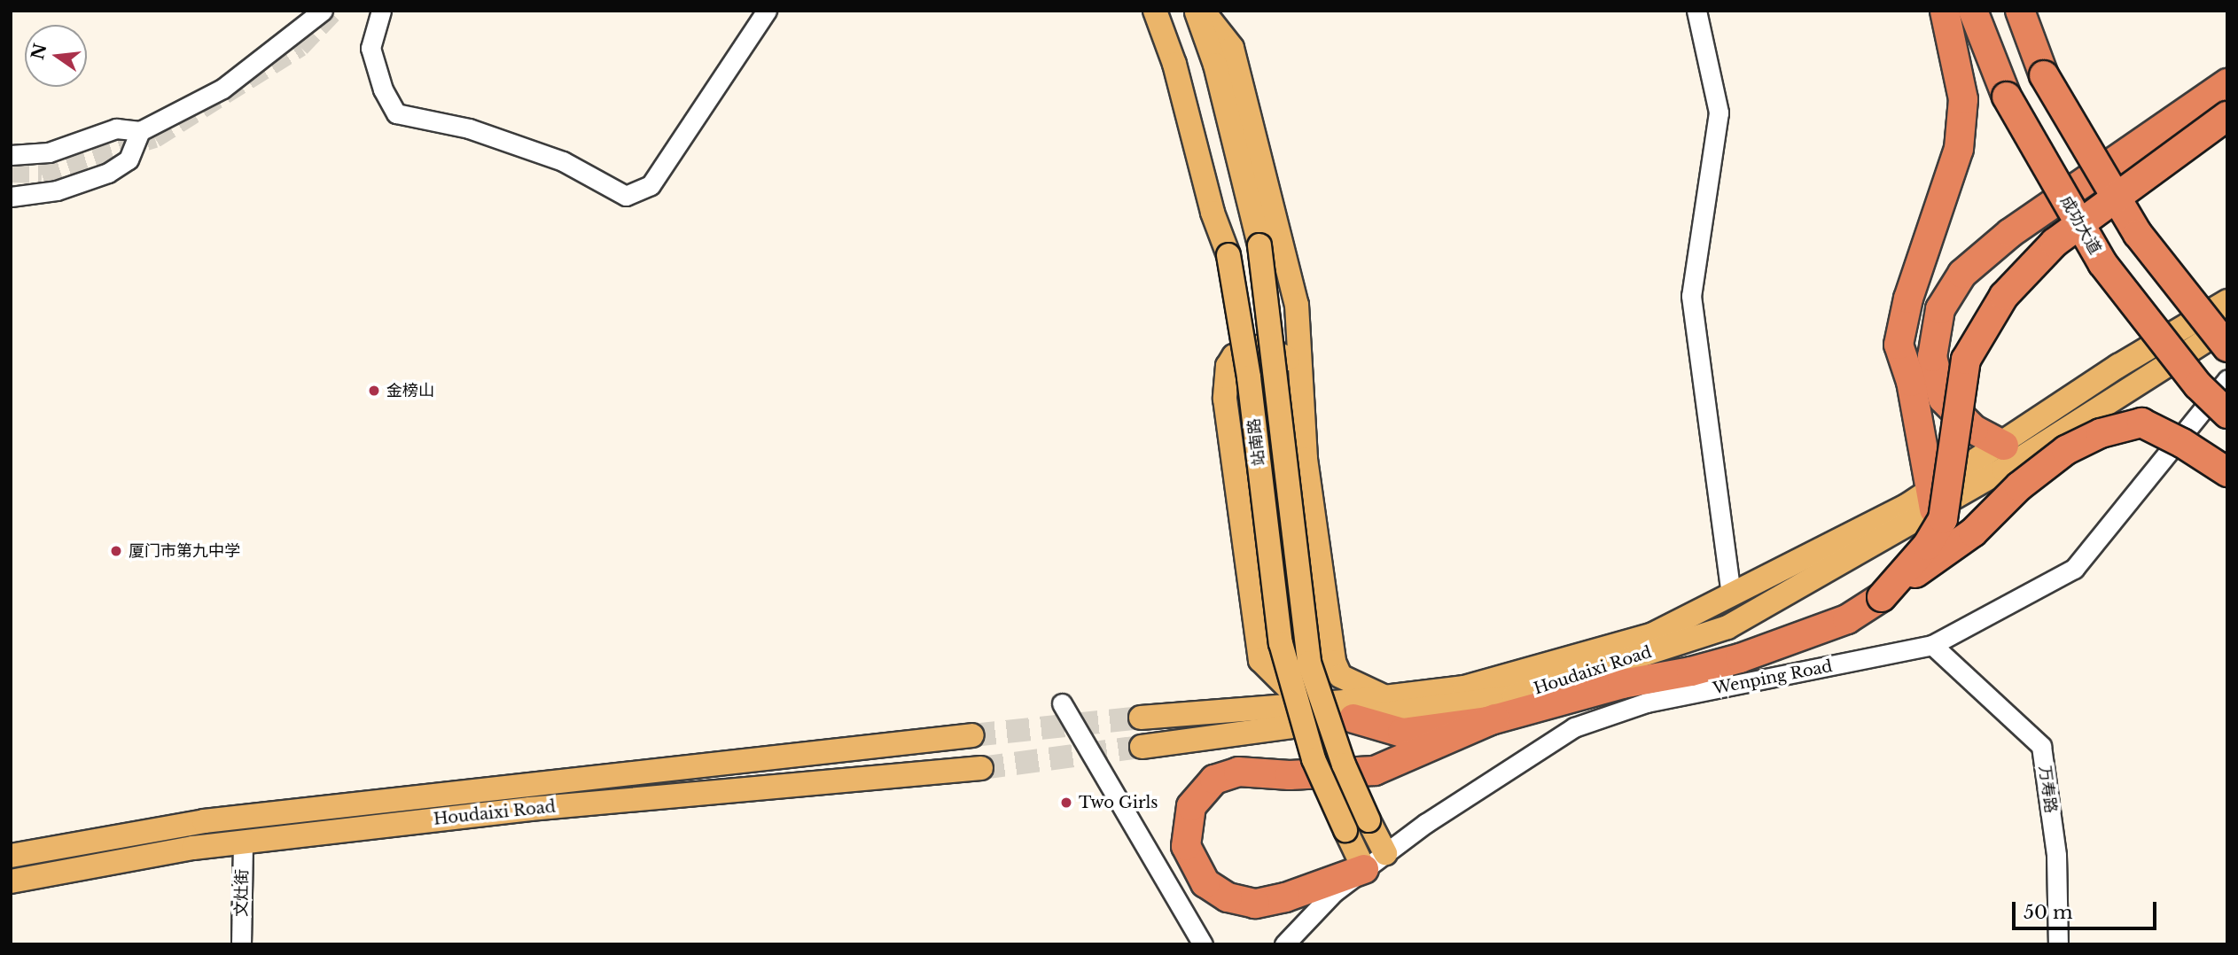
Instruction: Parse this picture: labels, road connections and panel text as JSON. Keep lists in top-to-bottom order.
{
  "streets": {
    "highway": ["成功大道"],
    "main road": ["站南路", "Houdaixi Road"],
    "street": ["Wenping Road", "万寿路", "文灶街"]
  },
  "crossings": [
    ["站南路", "Wenping Road"],
    ["Houdaixi Road", "文灶街"],
    ["Wenping Road", "万寿路"]
  ],
  "places": ["金榜山", "厦门市第九中学", "Two Girls"],
  "scale_bar": "50 m",
  "north": "left"
}
